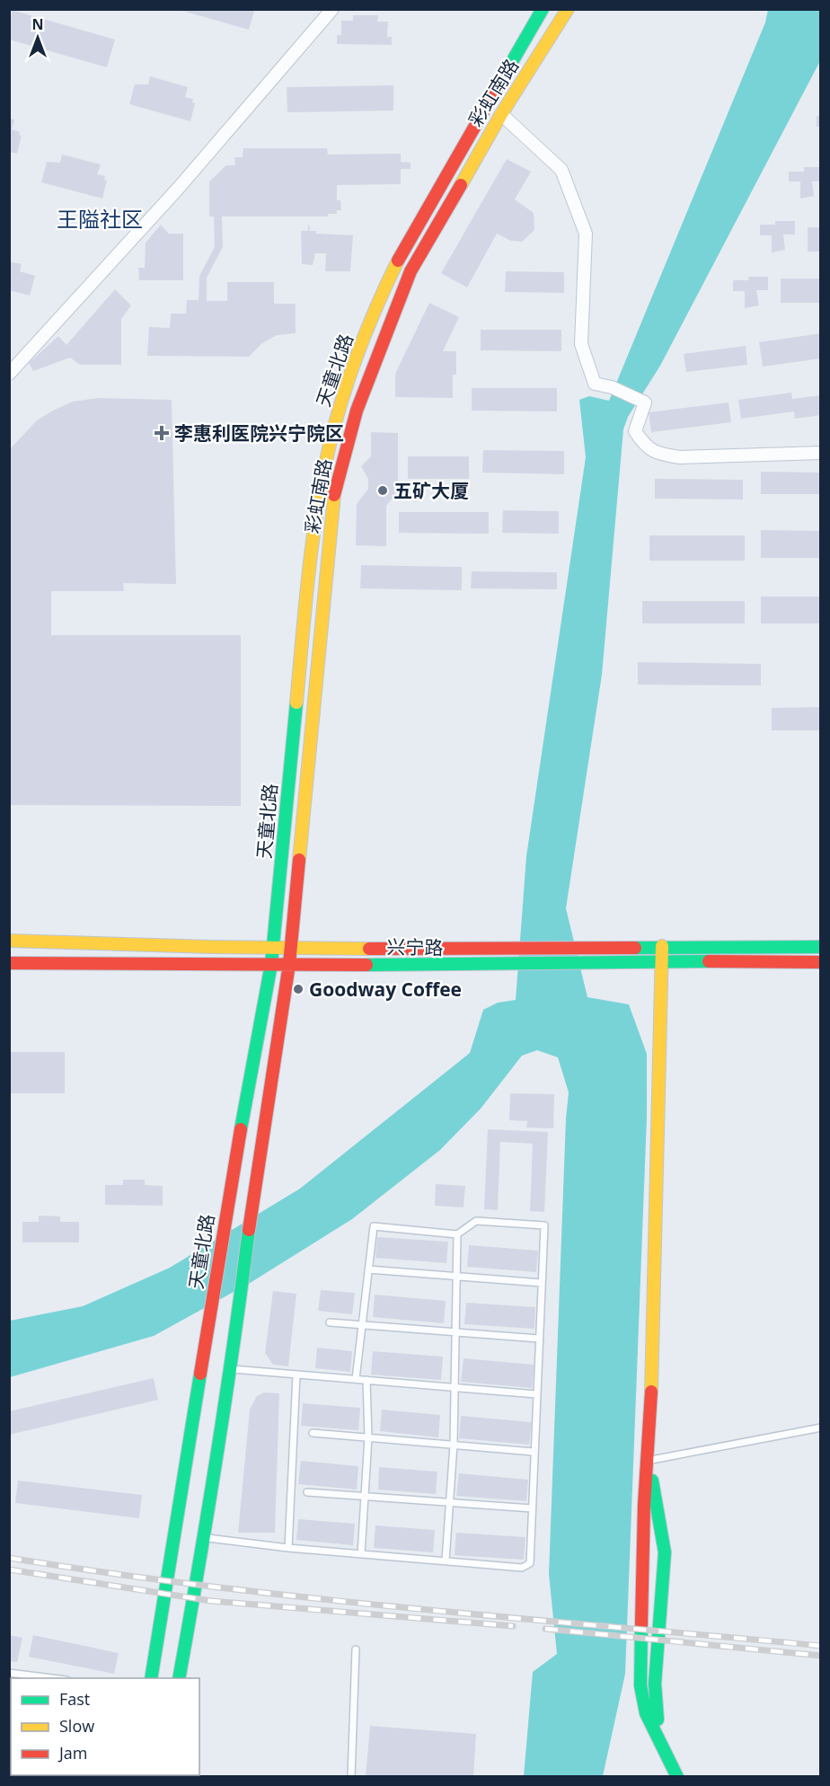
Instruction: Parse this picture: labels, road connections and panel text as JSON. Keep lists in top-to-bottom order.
{
  "streets": {
    "main road": ["彩虹南路", "天童北路", "兴宁路"]
  },
  "crossings": [
    ["彩虹南路", "兴宁路"],
    ["天童北路", "兴宁路"]
  ],
  "districts": ["王隘社区"],
  "places": {
    "health": ["李惠利医院兴宁院区"],
    "other": ["五矿大厦", "Goodway Coffee"]
  },
  "legend": ["Fast", "Slow", "Jam"],
  "north": "top"
}
